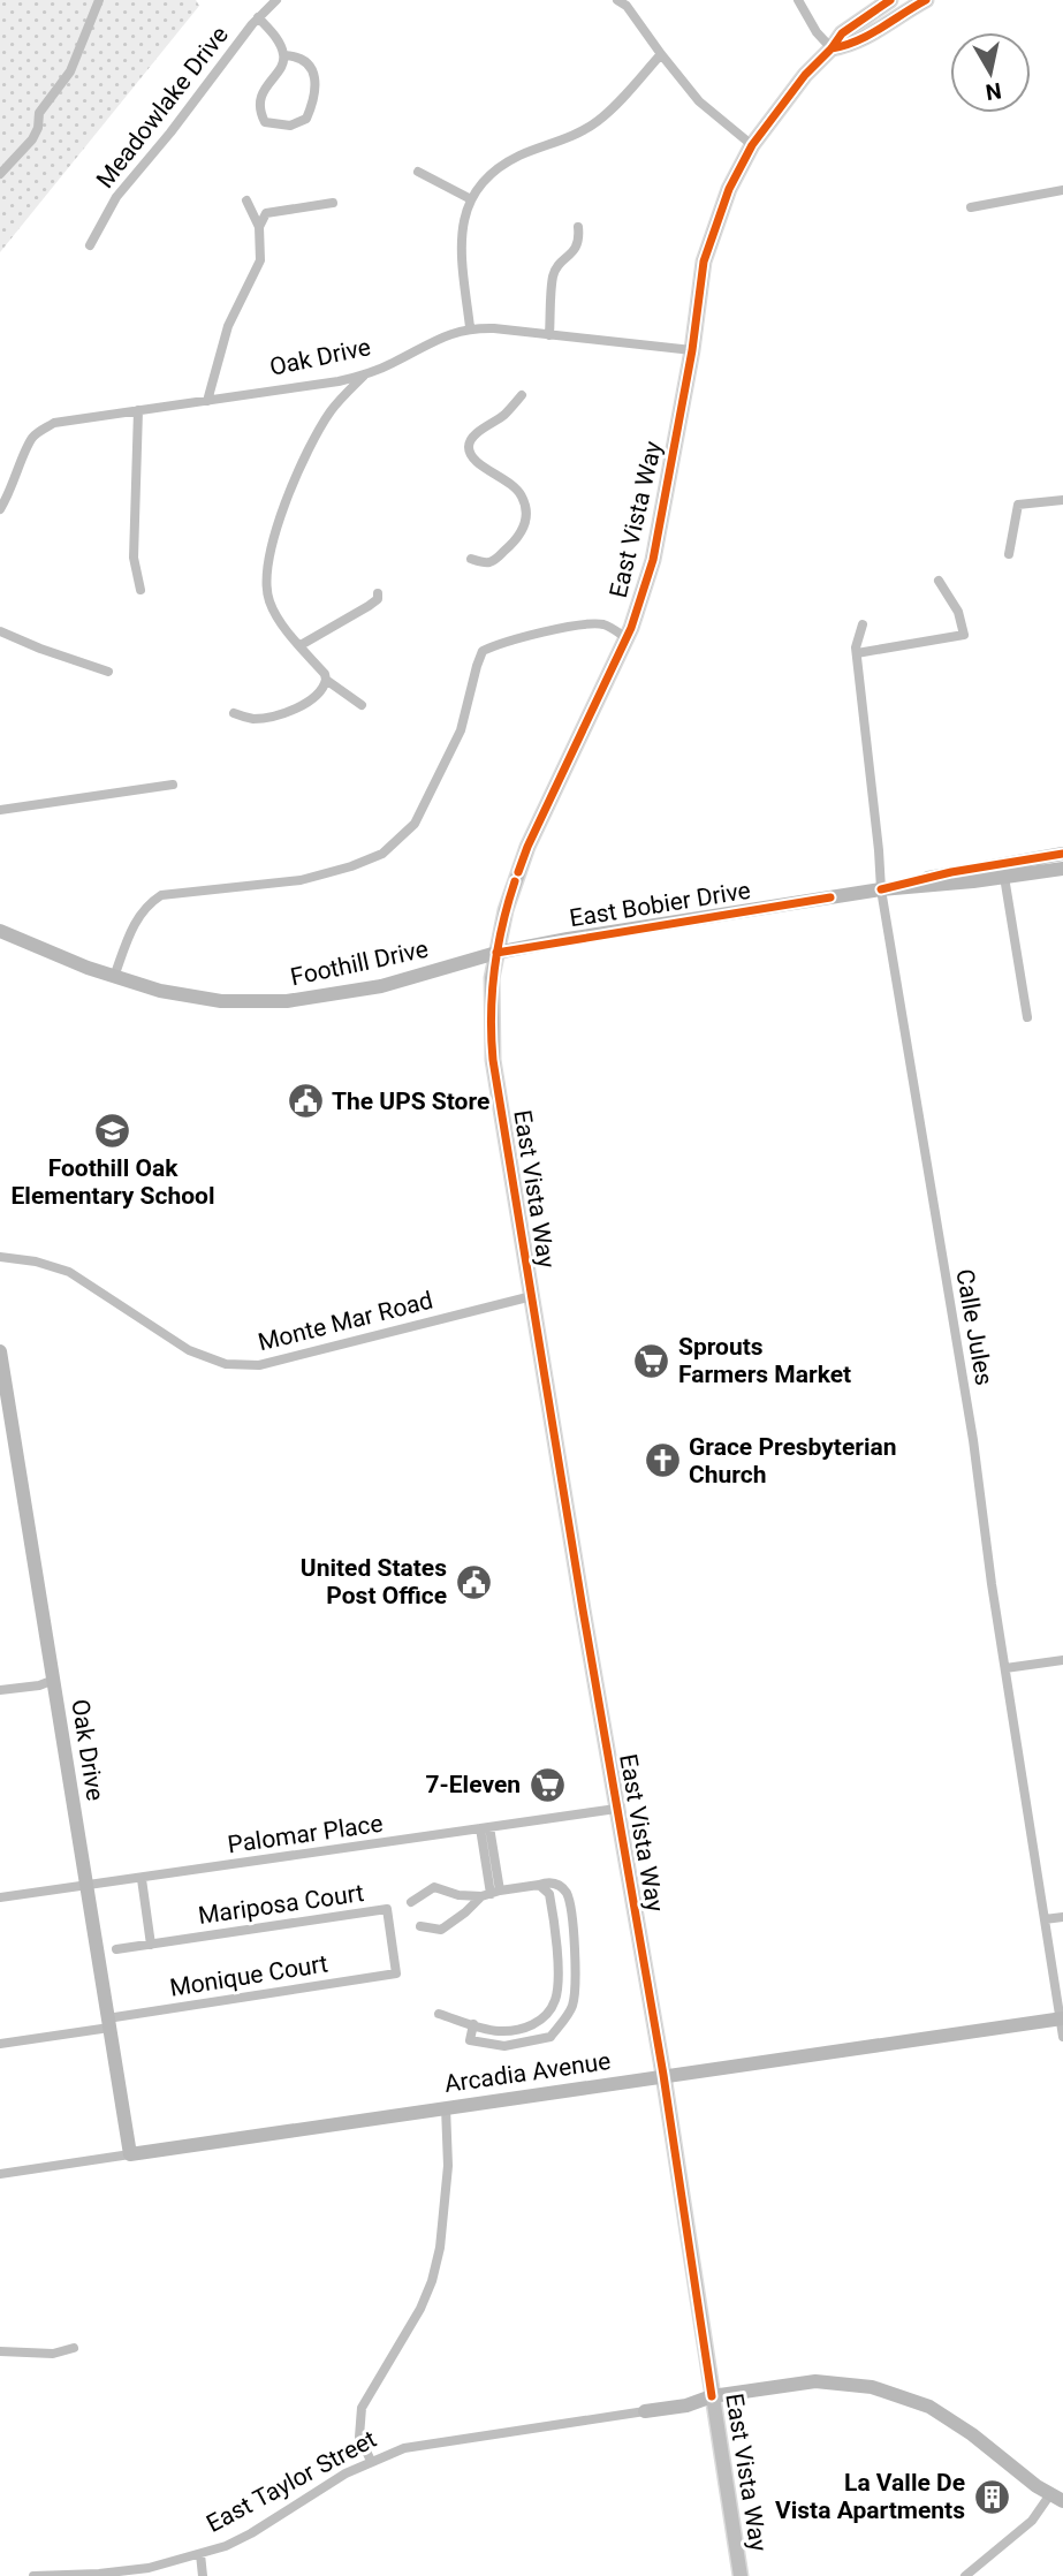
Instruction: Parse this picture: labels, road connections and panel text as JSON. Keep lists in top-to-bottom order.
{
  "streets": {
    "main road": ["East Vista Way"],
    "street": [
      "Meadowlake Drive",
      "Oak Drive",
      "East Bobier Drive",
      "Foothill Drive",
      "Monte Mar Road",
      "Calle Jules",
      "Palomar Place",
      "Mariposa Court",
      "Monique Court",
      "Arcadia Avenue",
      "East Taylor Street"
    ]
  },
  "crossings": [
    ["Oak Drive", "East Vista Way"],
    ["Oak Drive", "Palomar Place"],
    ["Oak Drive", "Monique Court"],
    ["Oak Drive", "Arcadia Avenue"],
    ["East Vista Way", "East Bobier Drive"],
    ["East Vista Way", "Foothill Drive"],
    ["East Vista Way", "Monte Mar Road"],
    ["East Vista Way", "Palomar Place"],
    ["East Vista Way", "Arcadia Avenue"],
    ["East Vista Way", "East Taylor Street"],
    ["East Bobier Drive", "Foothill Drive"],
    ["East Bobier Drive", "Calle Jules"],
    ["Calle Jules", "Arcadia Avenue"],
    ["Mariposa Court", "Monique Court"]
  ],
  "places": {
    "public building": ["The UPS Store", "United States Post Office"],
    "school or university": ["Foothill Oak Elementary School"],
    "supermarket": ["Sprouts Farmers Market", "7-Eleven"],
    "church": ["Grace Presbyterian Church"],
    "building": ["La Valle De Vista Apartments"]
  },
  "north": "bottom"
}
